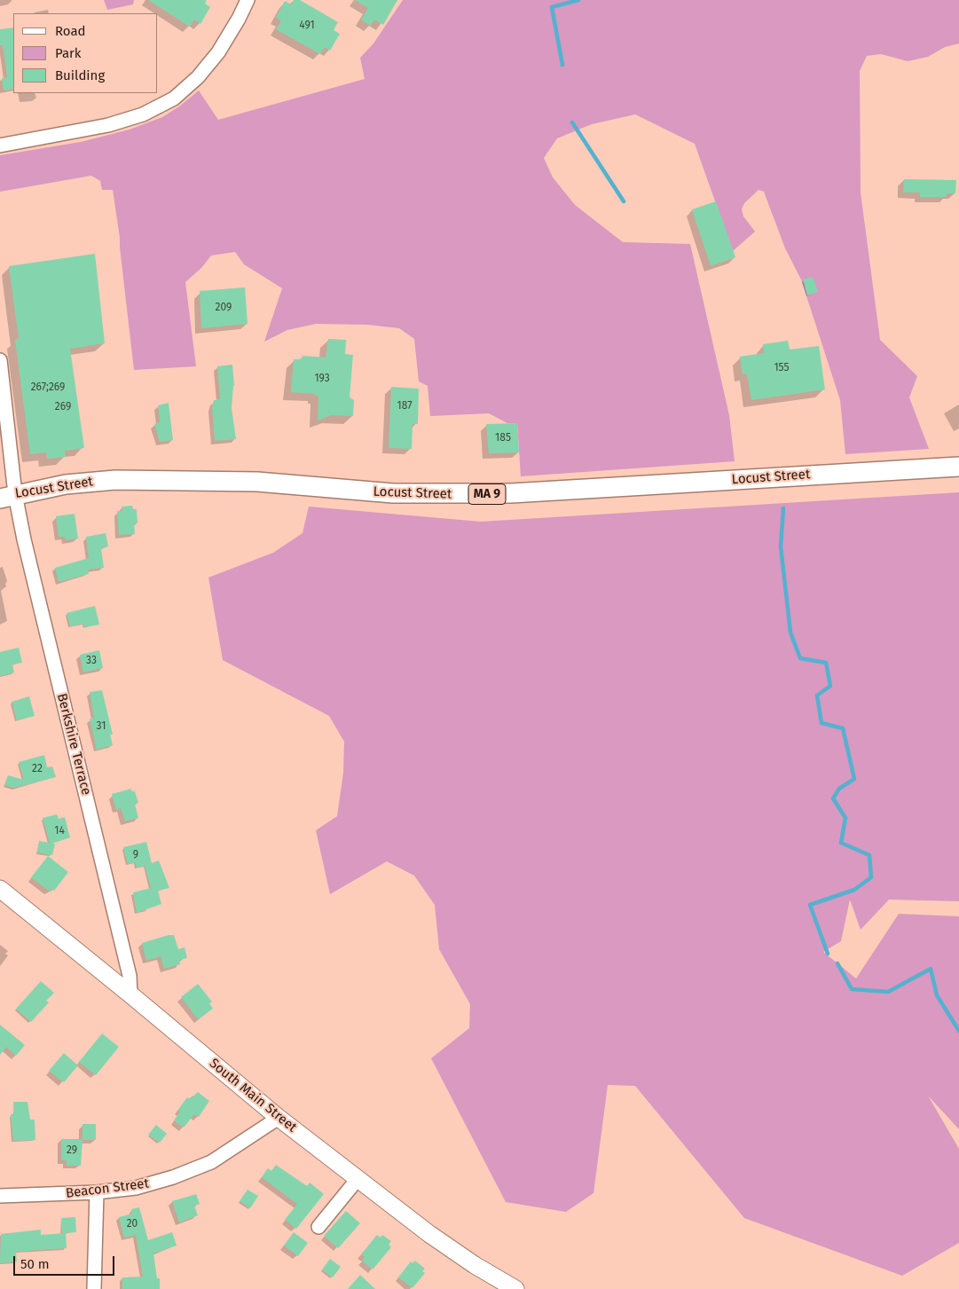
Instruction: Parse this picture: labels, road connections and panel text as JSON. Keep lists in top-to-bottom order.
{
  "streets": {
    "highway": ["Locust Street", "MA 9"],
    "main road": ["South Main Street"],
    "street": ["Berkshire Terrace", "Beacon Street"]
  },
  "crossings": [
    ["Locust Street", "Berkshire Terrace"],
    ["Berkshire Terrace", "South Main Street"],
    ["South Main Street", "Beacon Street"]
  ],
  "house_numbers": [
    "491",
    "209",
    "155",
    "193",
    "267;269",
    "187",
    "269",
    "185",
    "33",
    "31",
    "22",
    "14",
    "9",
    "29",
    "20"
  ],
  "legend": ["Road", "Park", "Building"],
  "scale_bar": "50 m"
}
